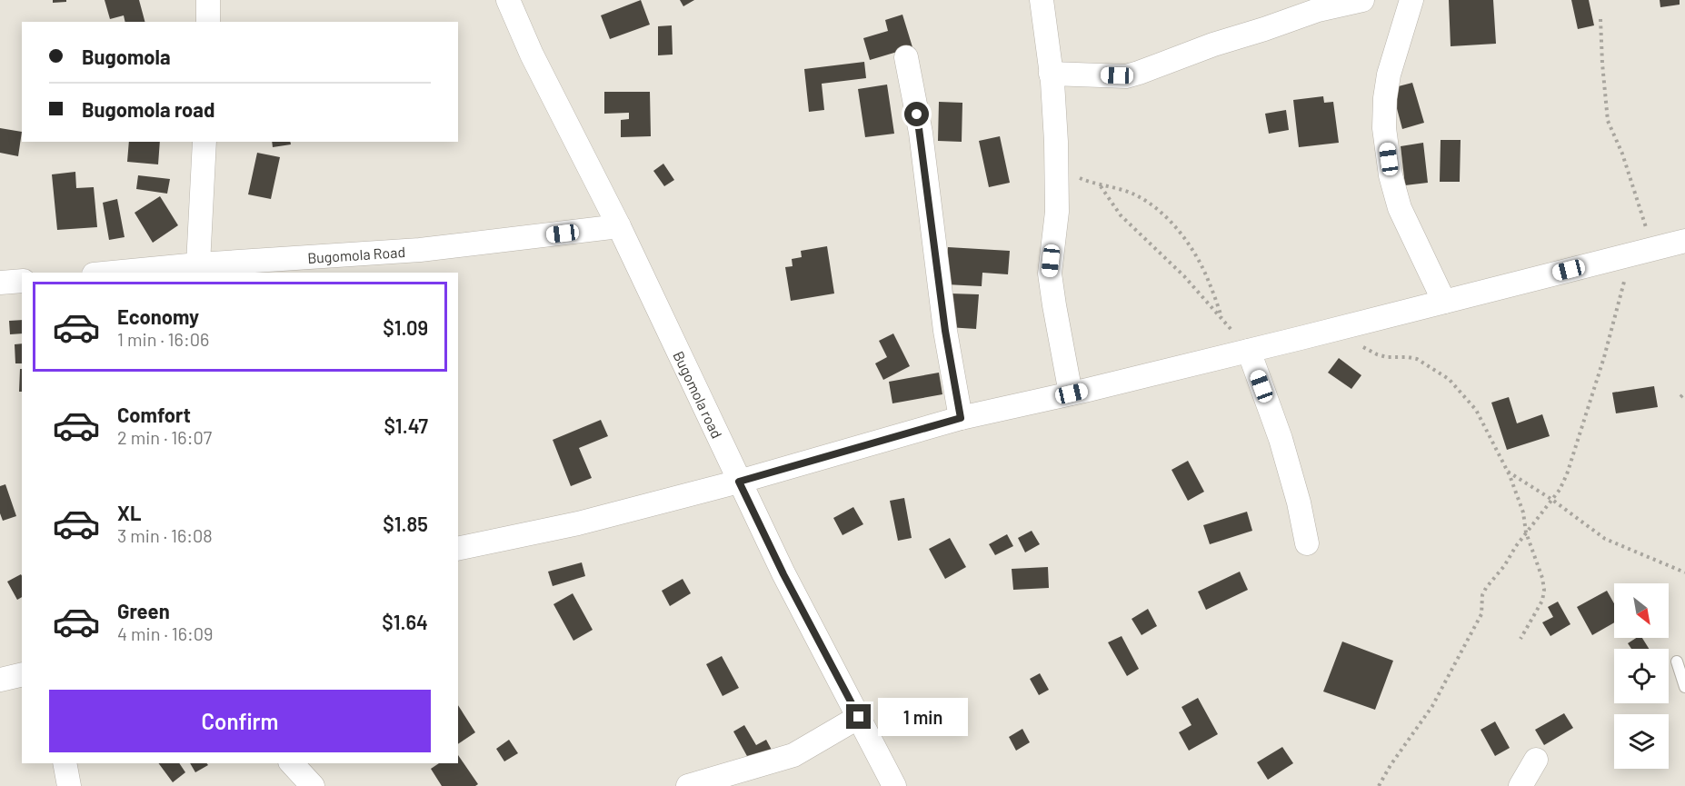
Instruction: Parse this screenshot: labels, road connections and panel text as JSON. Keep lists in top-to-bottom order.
{
  "streets": {
    "street": ["Bugomola Road", "Bugomola road"]
  },
  "crossings": [
    ["Bugomola Road", "Bugomola road"]
  ],
  "north": "bottom right",
  "page": {
    "banner": ["Bugomola", "Bugomola road"],
    "list": [
      {
        "name": "Economy",
        "note": "1 min · 16:06",
        "value": "$1.09"
      },
      {
        "name": "Comfort",
        "note": "2 min · 16:07",
        "value": "$1.47"
      },
      {
        "name": "XL",
        "note": "3 min · 16:08",
        "value": "$1.85"
      },
      {
        "name": "Green",
        "note": "4 min · 16:09",
        "value": "$1.64"
      }
    ],
    "buttons": "Confirm",
    "bubble": "1 min"
  }
}
